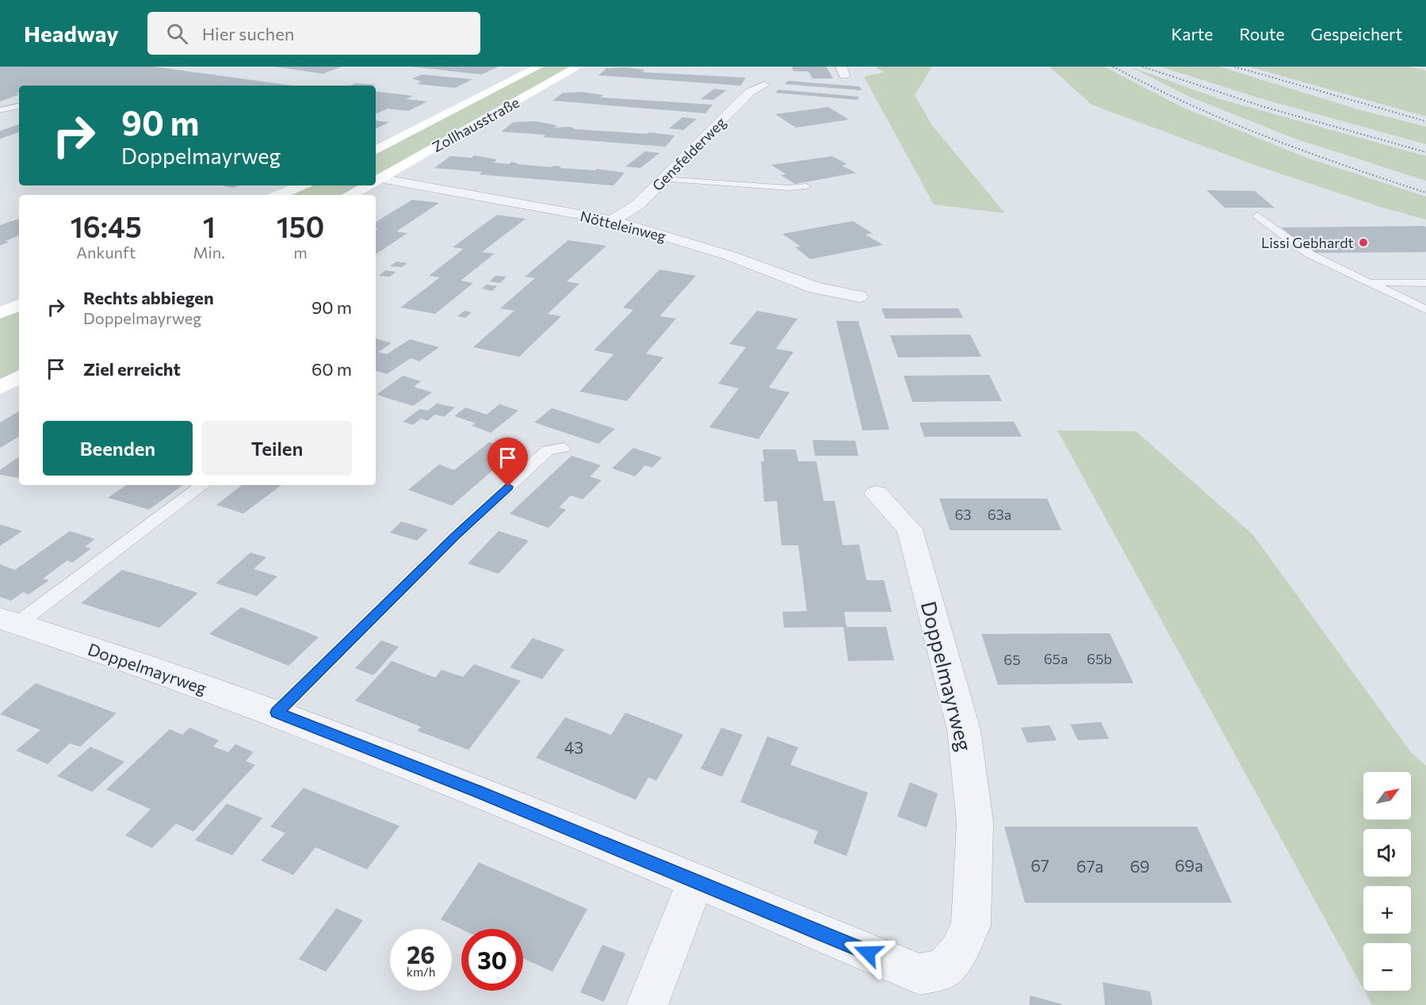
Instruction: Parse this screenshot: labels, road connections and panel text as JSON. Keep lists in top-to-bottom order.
{
  "streets": {
    "main road": ["Zollhausstraße"],
    "street": ["Gensfelderweg", "Nötteleinweg", "Doppelmayrweg"]
  },
  "crossings": [
    ["Gensfelderweg", "Nötteleinweg"]
  ],
  "places": ["Lissi Gebhardt"],
  "house_numbers": [
    "63",
    "63a",
    "65a",
    "65b",
    "65",
    "43",
    "67",
    "69a",
    "67a",
    "69"
  ],
  "north": "top right",
  "page": {
    "header": "Headway",
    "search": "Hier suchen",
    "nav": ["Karte", "Route", "Gespeichert"],
    "turn": ["90 m", "Doppelmayrweg"],
    "eta": [
      "16:45",
      "Ankunft",
      "1",
      "Min.",
      "150",
      "m"
    ],
    "list": [
      {
        "name": "Rechts abbiegen",
        "note": "Doppelmayrweg",
        "value": "90 m"
      },
      {
        "name": "Ziel erreicht",
        "value": "60 m"
      }
    ],
    "buttons": ["Beenden", "Teilen"],
    "map_buttons": ["+", "−"],
    "speed": "26 km/h",
    "limit": "30"
  }
}
